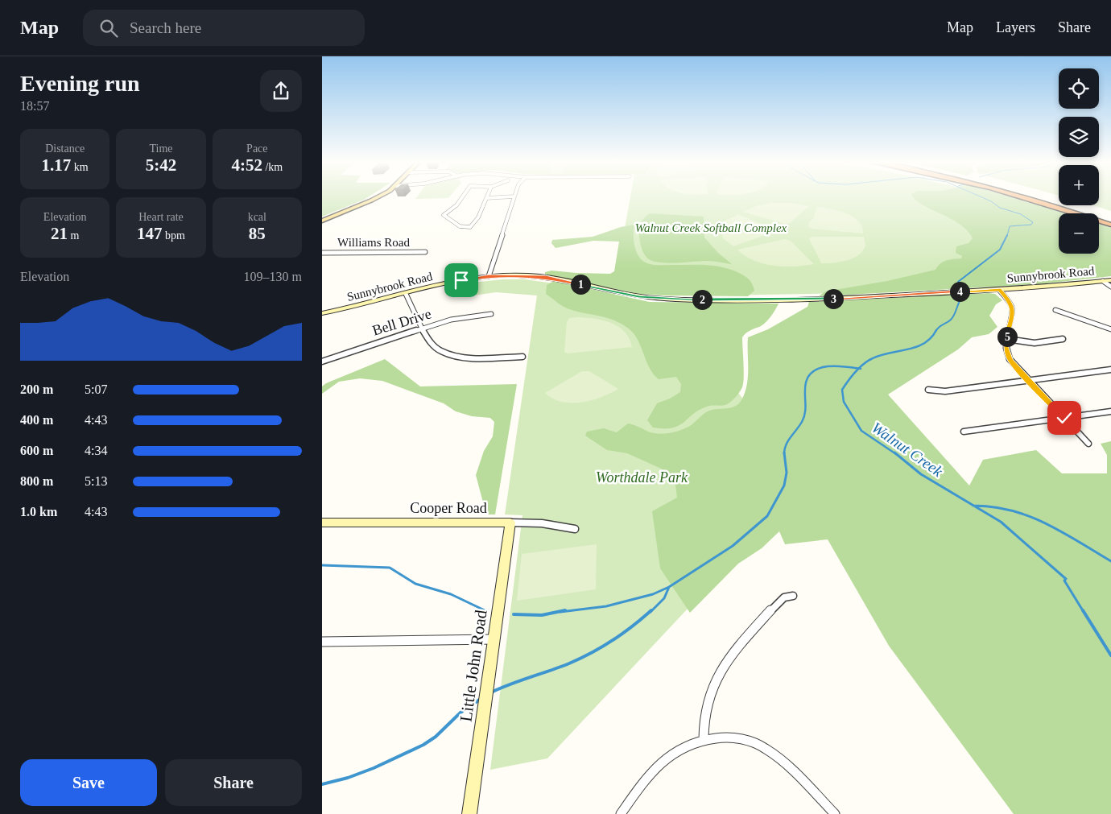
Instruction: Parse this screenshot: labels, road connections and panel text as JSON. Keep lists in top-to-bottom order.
{
  "streets": {
    "main road": ["Sunnybrook Road", "Cooper Road", "Little John Road"],
    "street": ["Williams Road", "Bell Drive"]
  },
  "crossings": [
    ["Cooper Road", "Little John Road"]
  ],
  "water": ["Walnut Creek"],
  "parks": ["Walnut Creek Softball Complex", "Worthdale Park"],
  "page": {
    "header": "Map",
    "search": "Search here",
    "nav": ["Map", "Layers", "Share"],
    "heading": ["Evening run", "18:57"],
    "map_buttons": ["+", "−"],
    "stats": [
      ["Distance", "1.17 km"],
      ["Time", "5:42"],
      ["Pace", "4:52 /km"],
      ["Elevation", "21 m"],
      ["Heart rate", "147 bpm"],
      ["kcal", "85"]
    ],
    "chart": ["Elevation", "109–130 m"],
    "pins": [
      "1",
      "4",
      "3",
      "2",
      "5"
    ],
    "list": [
      {
        "name": "200 m",
        "note": "5:07"
      },
      {
        "name": "400 m",
        "note": "4:43"
      },
      {
        "name": "600 m",
        "note": "4:34"
      },
      {
        "name": "800 m",
        "note": "5:13"
      },
      {
        "name": "1.0 km",
        "note": "4:43"
      }
    ],
    "buttons": ["Save", "Share"]
  }
}
